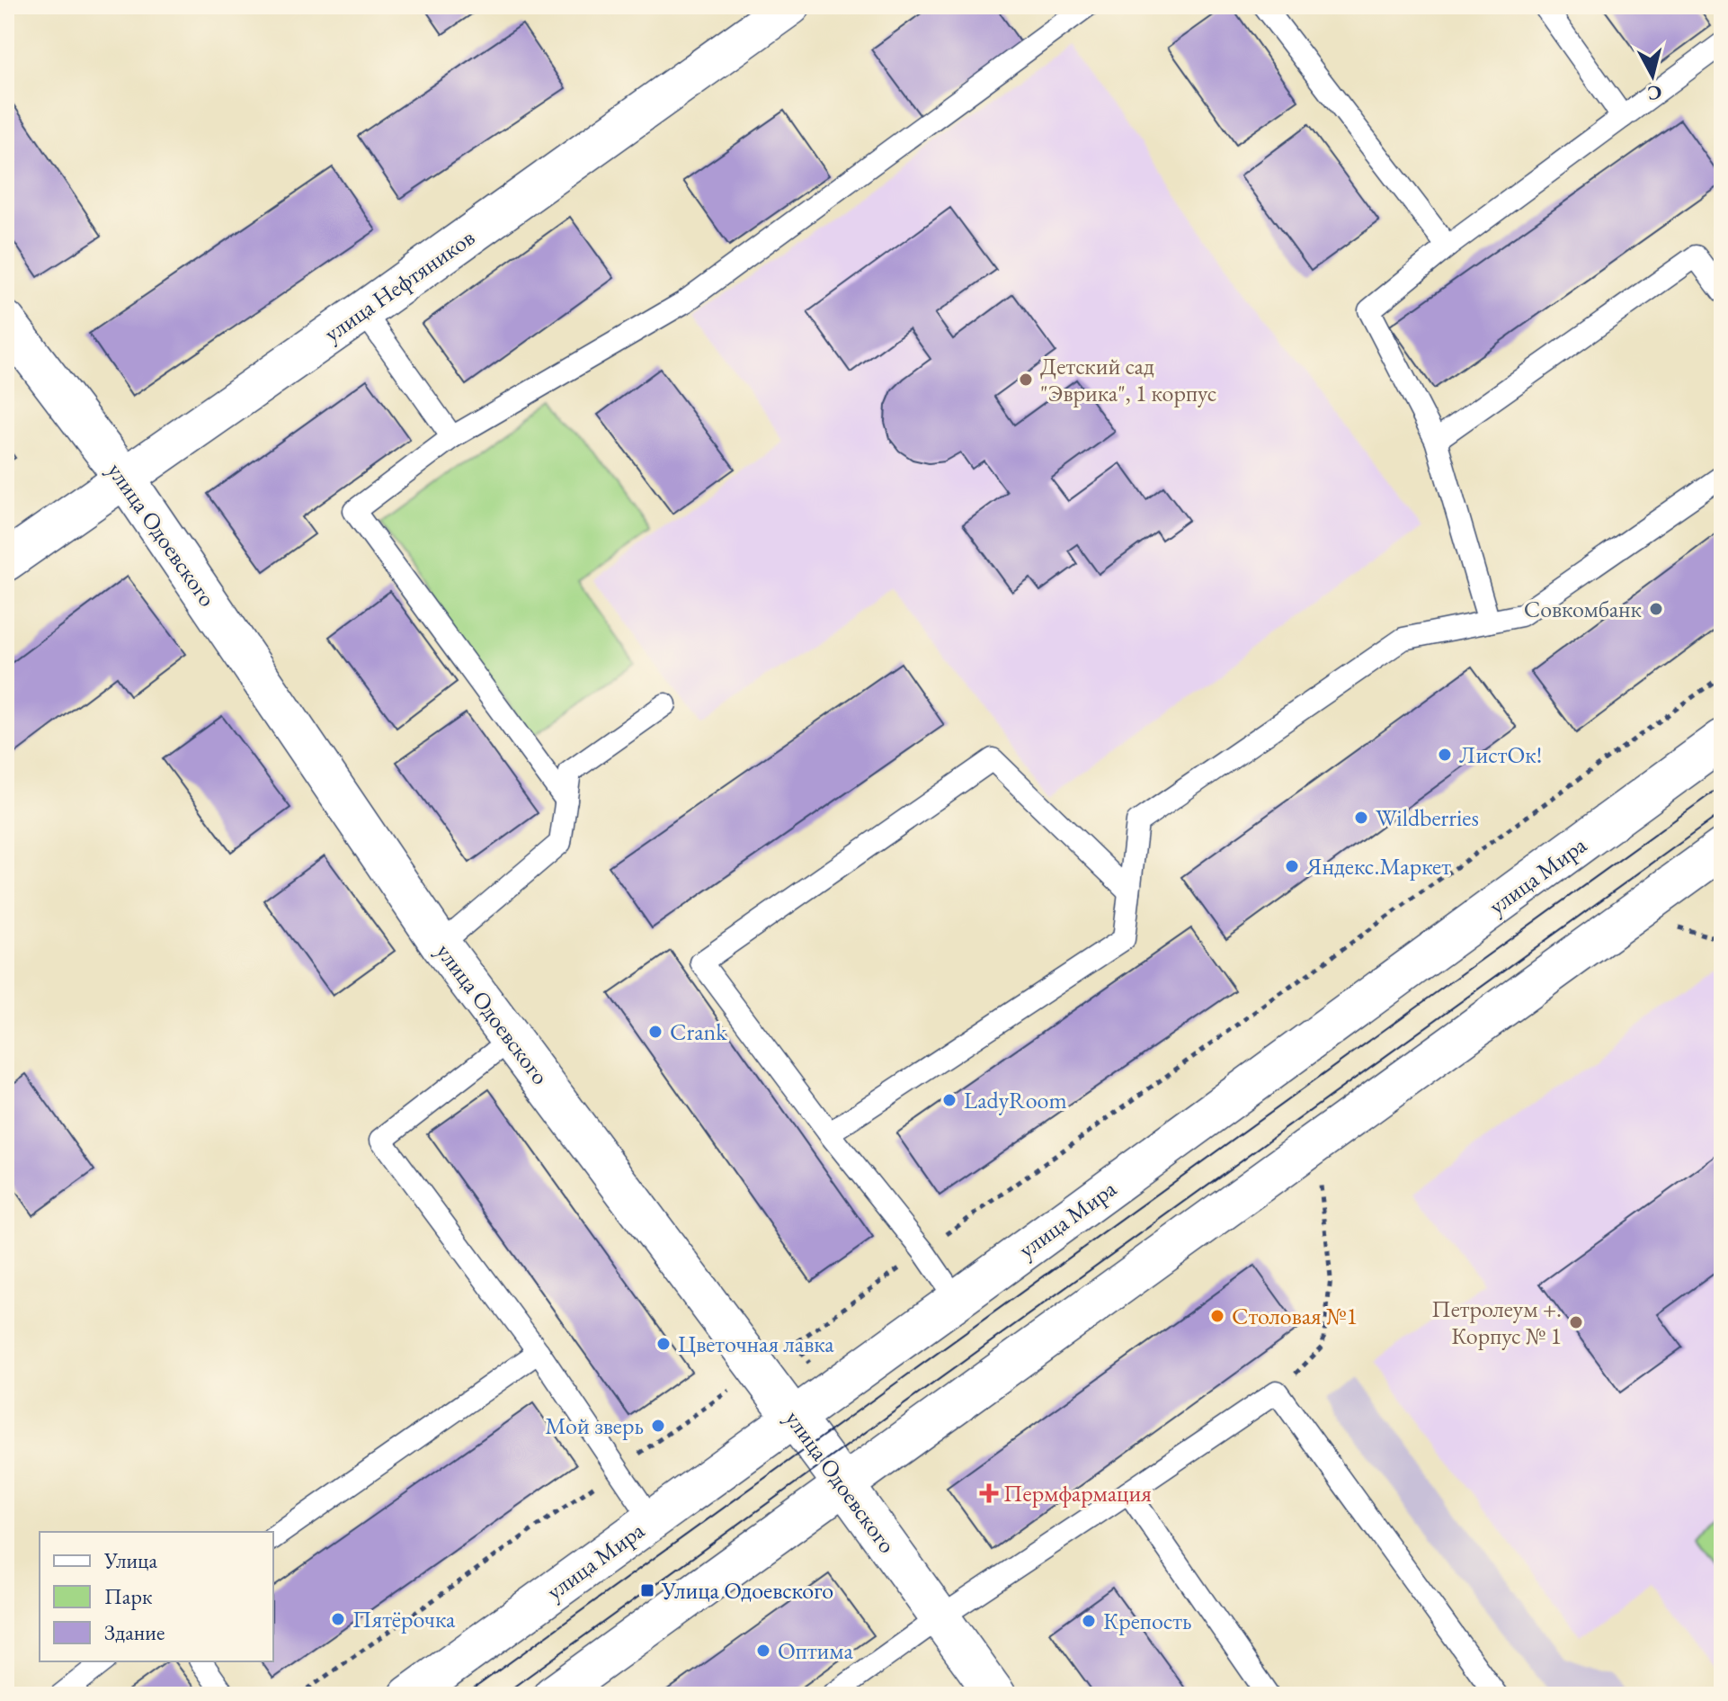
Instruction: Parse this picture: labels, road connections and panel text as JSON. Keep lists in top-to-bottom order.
{
  "streets": {
    "main road": ["улица Нефтяников", "улица Одоевского", "улица Мира"]
  },
  "crossings": [
    ["улица Нефтяников", "улица Одоевского"],
    ["улица Одоевского", "улица Мира"]
  ],
  "places": {
    "other": [
      "Детский сад \"Эврика\", 1 корпус",
      "Совкомбанк",
      "ЛистОк!",
      "Wildberries",
      "Яндекс.Маркет",
      "Crank",
      "LadyRoom",
      "Столовая №1",
      "Петролеум +. Корпус № 1",
      "Цветочная лавка",
      "Мой зверь",
      "Пятёрочка",
      "Крепость",
      "Оптима"
    ],
    "health": ["Пермфармация"],
    "transit": ["Улица Одоевского"]
  },
  "legend": ["Улица", "Парк", "Здание"],
  "north": "bottom"
}
